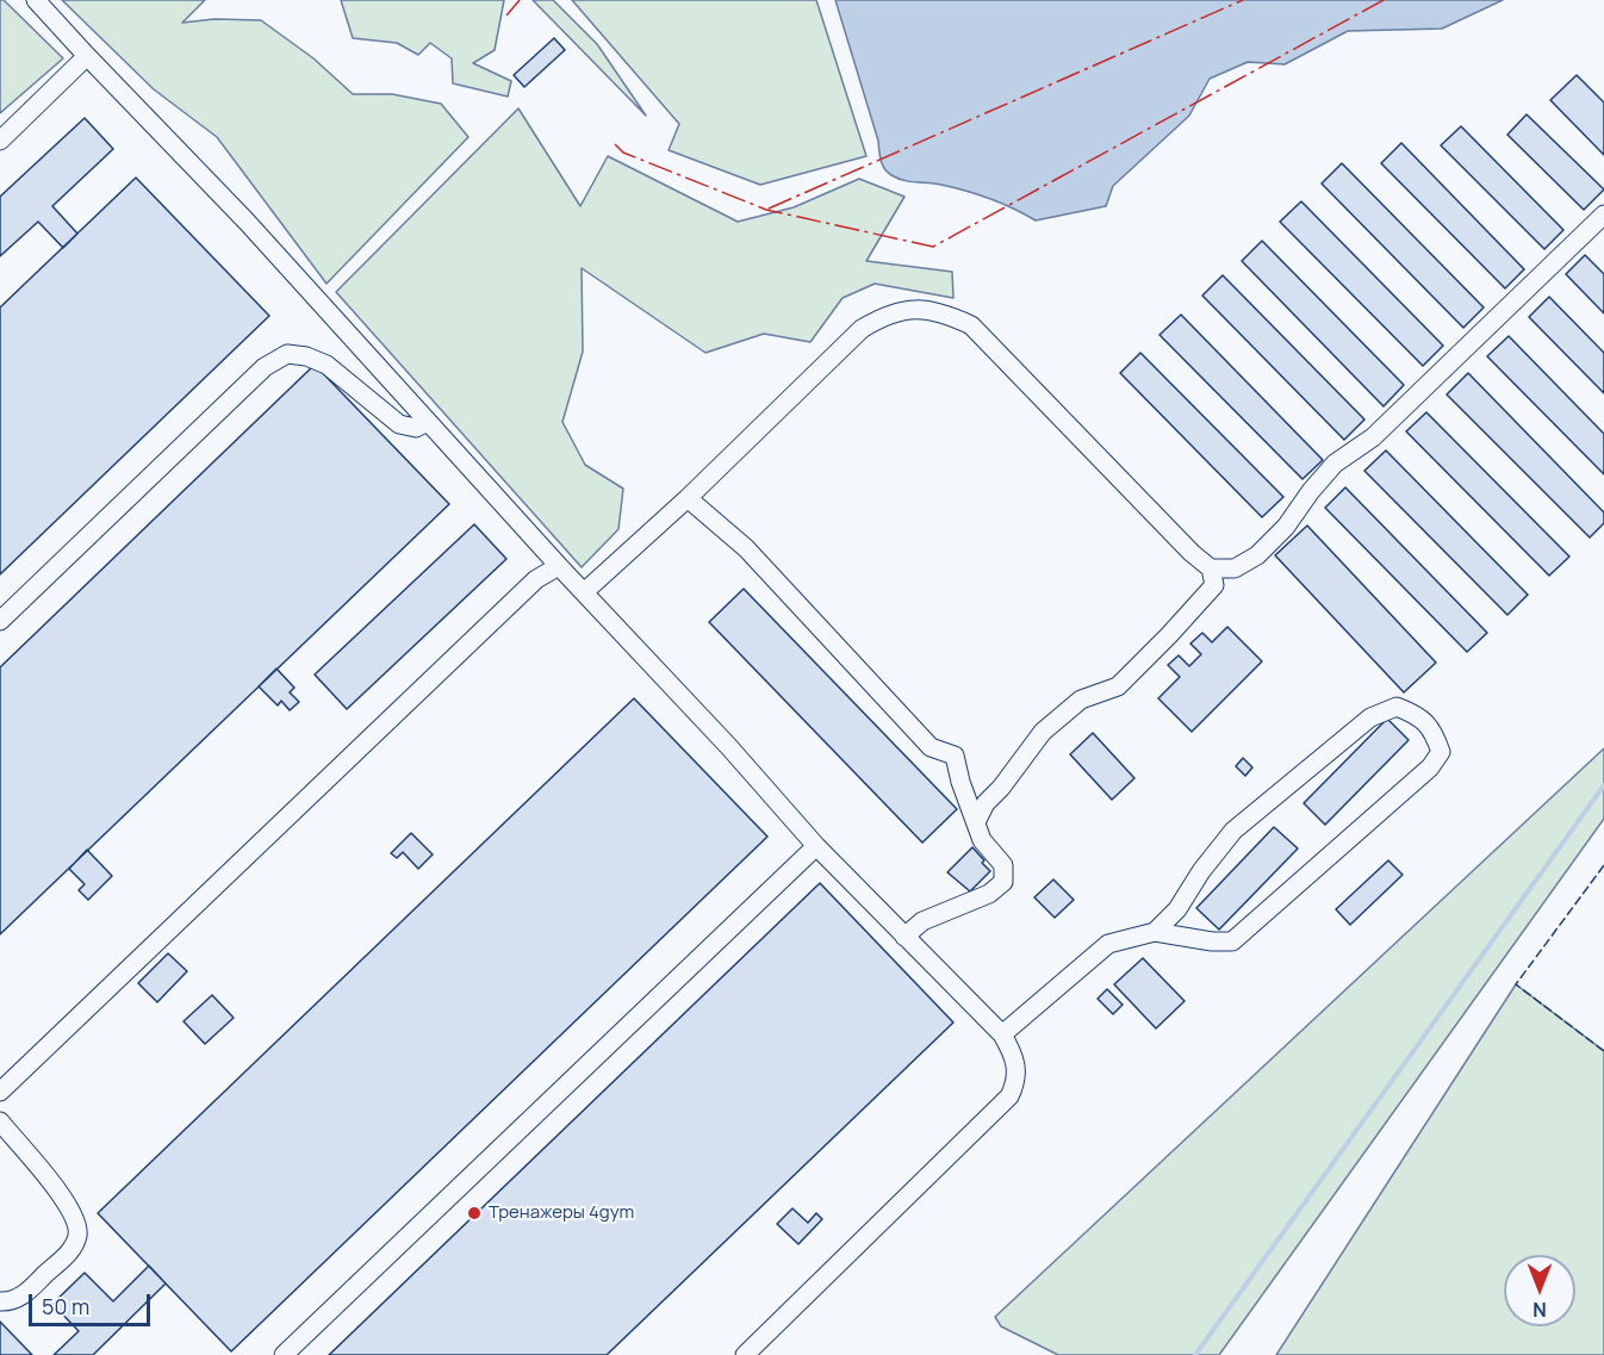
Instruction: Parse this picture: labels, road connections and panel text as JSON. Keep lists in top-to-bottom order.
{
  "places": ["Тренажеры 4gym"],
  "scale_bar": "50 m",
  "north": "bottom"
}
